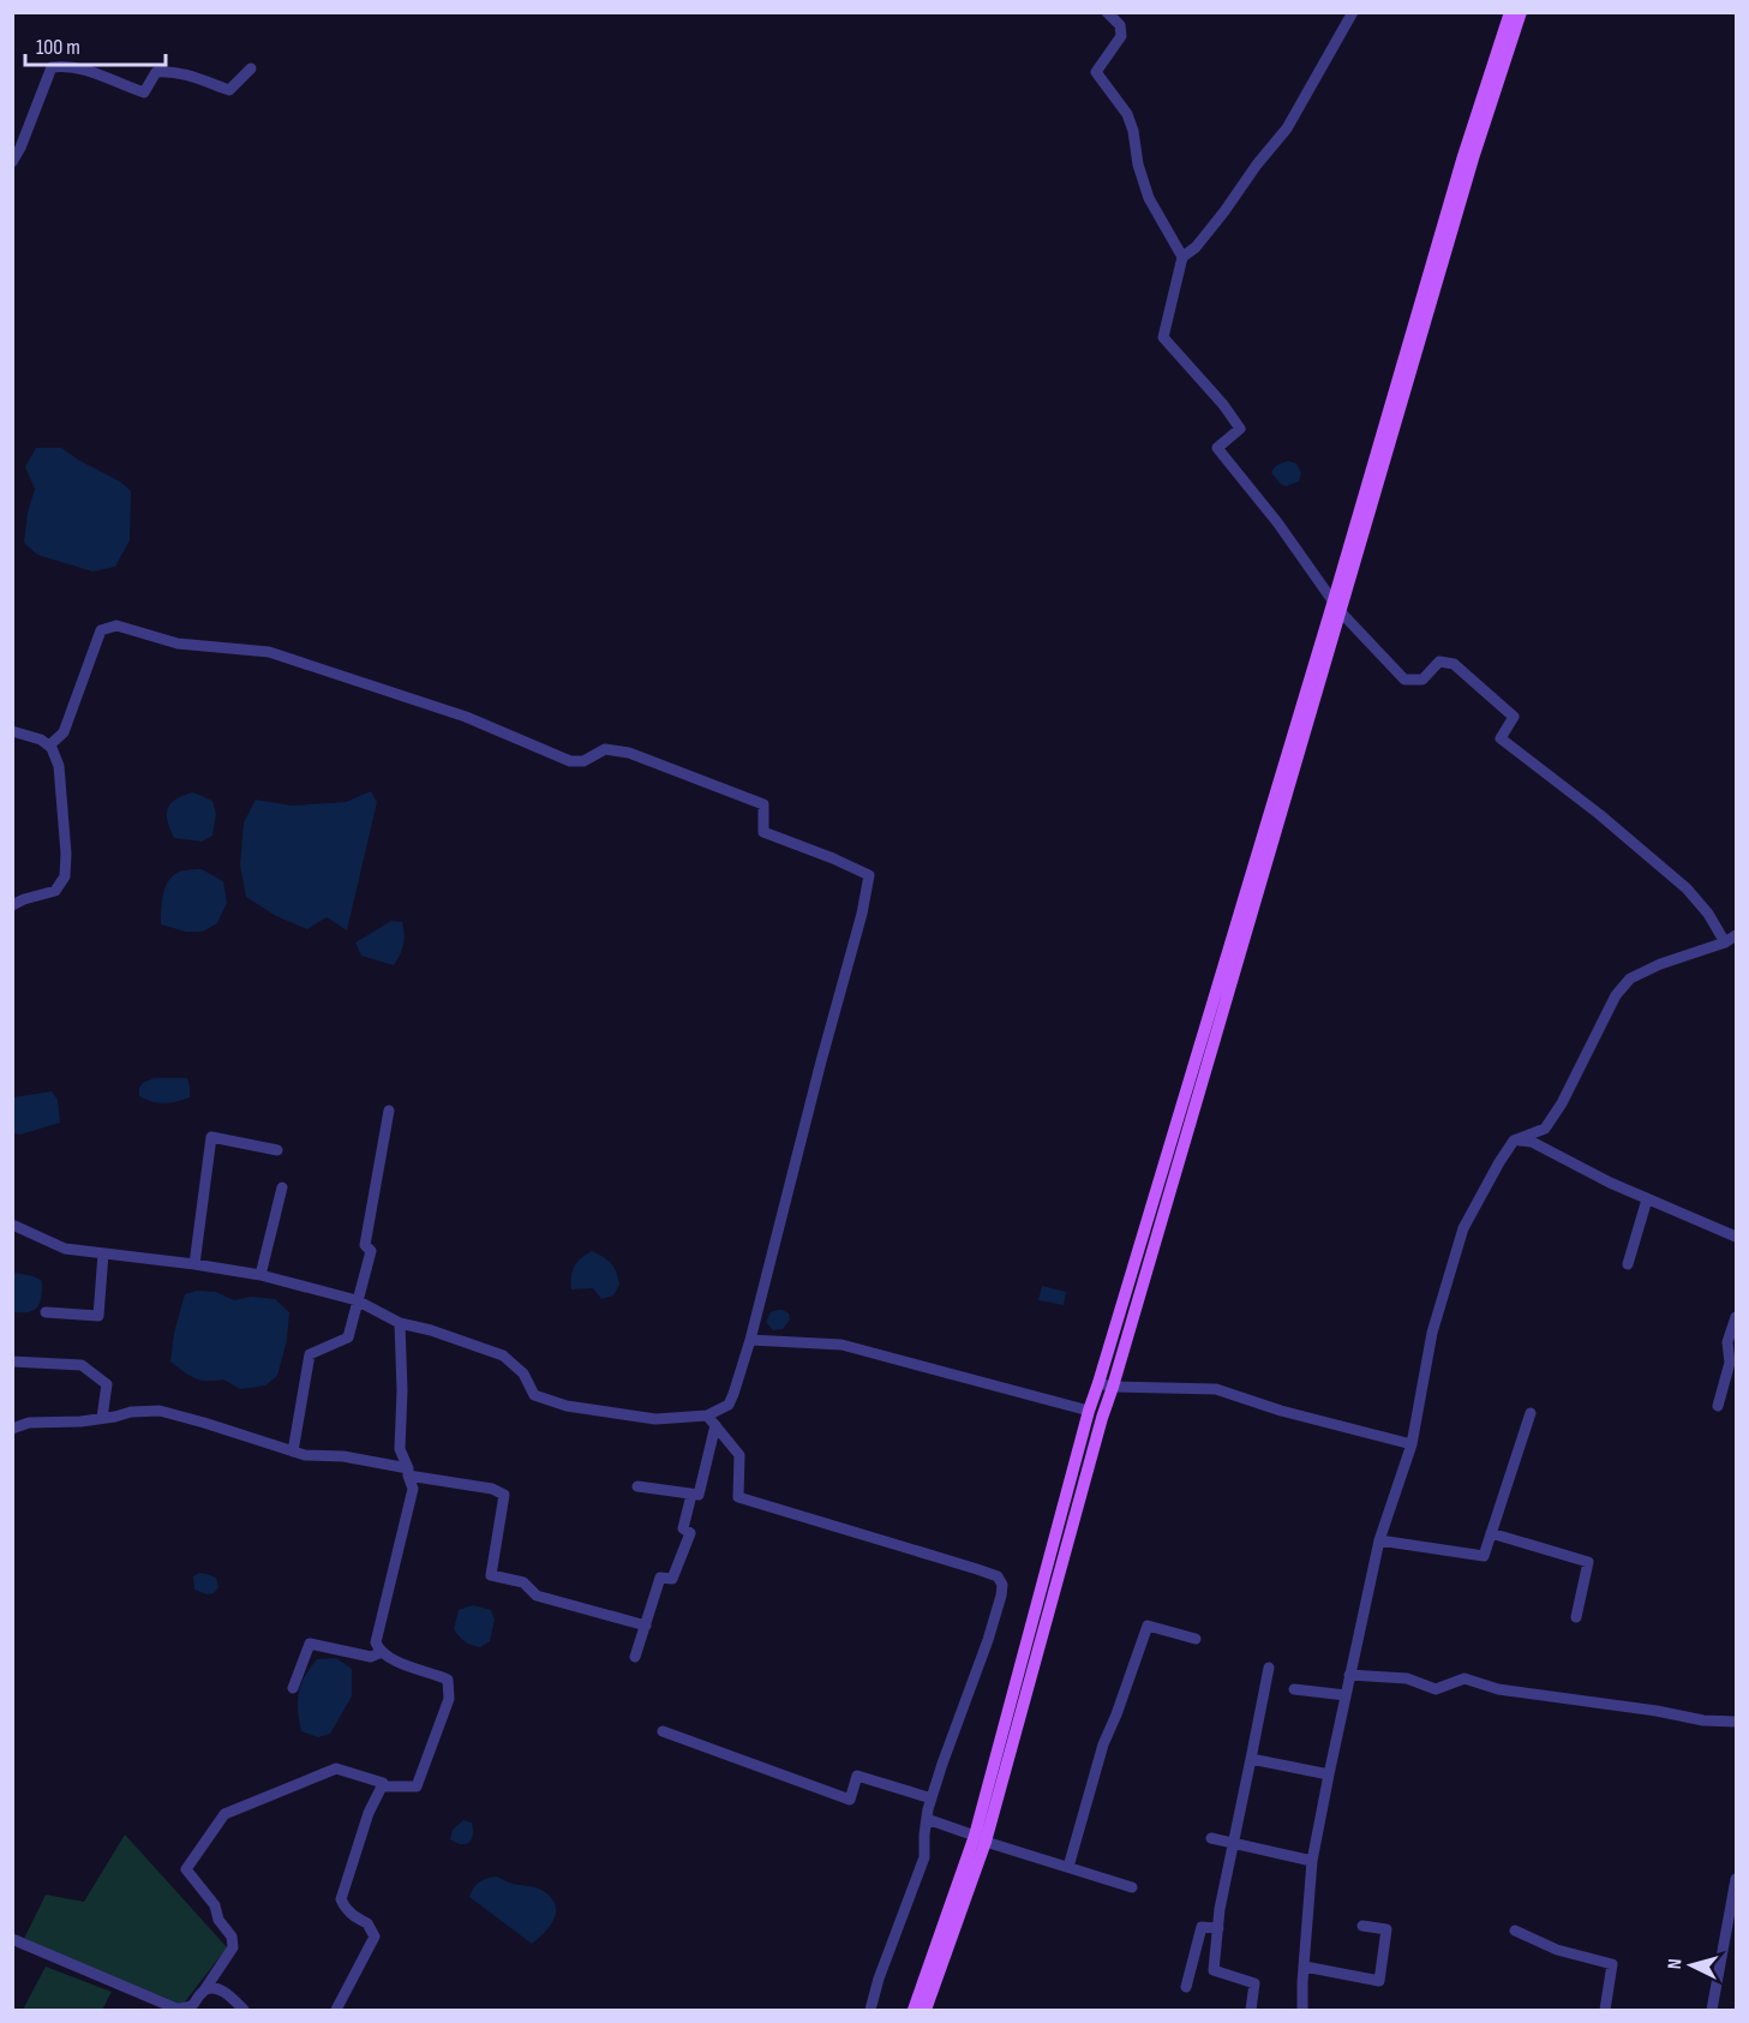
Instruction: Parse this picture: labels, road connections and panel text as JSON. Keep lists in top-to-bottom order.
{
  "scale_bar": "100 m",
  "north": "left"
}
